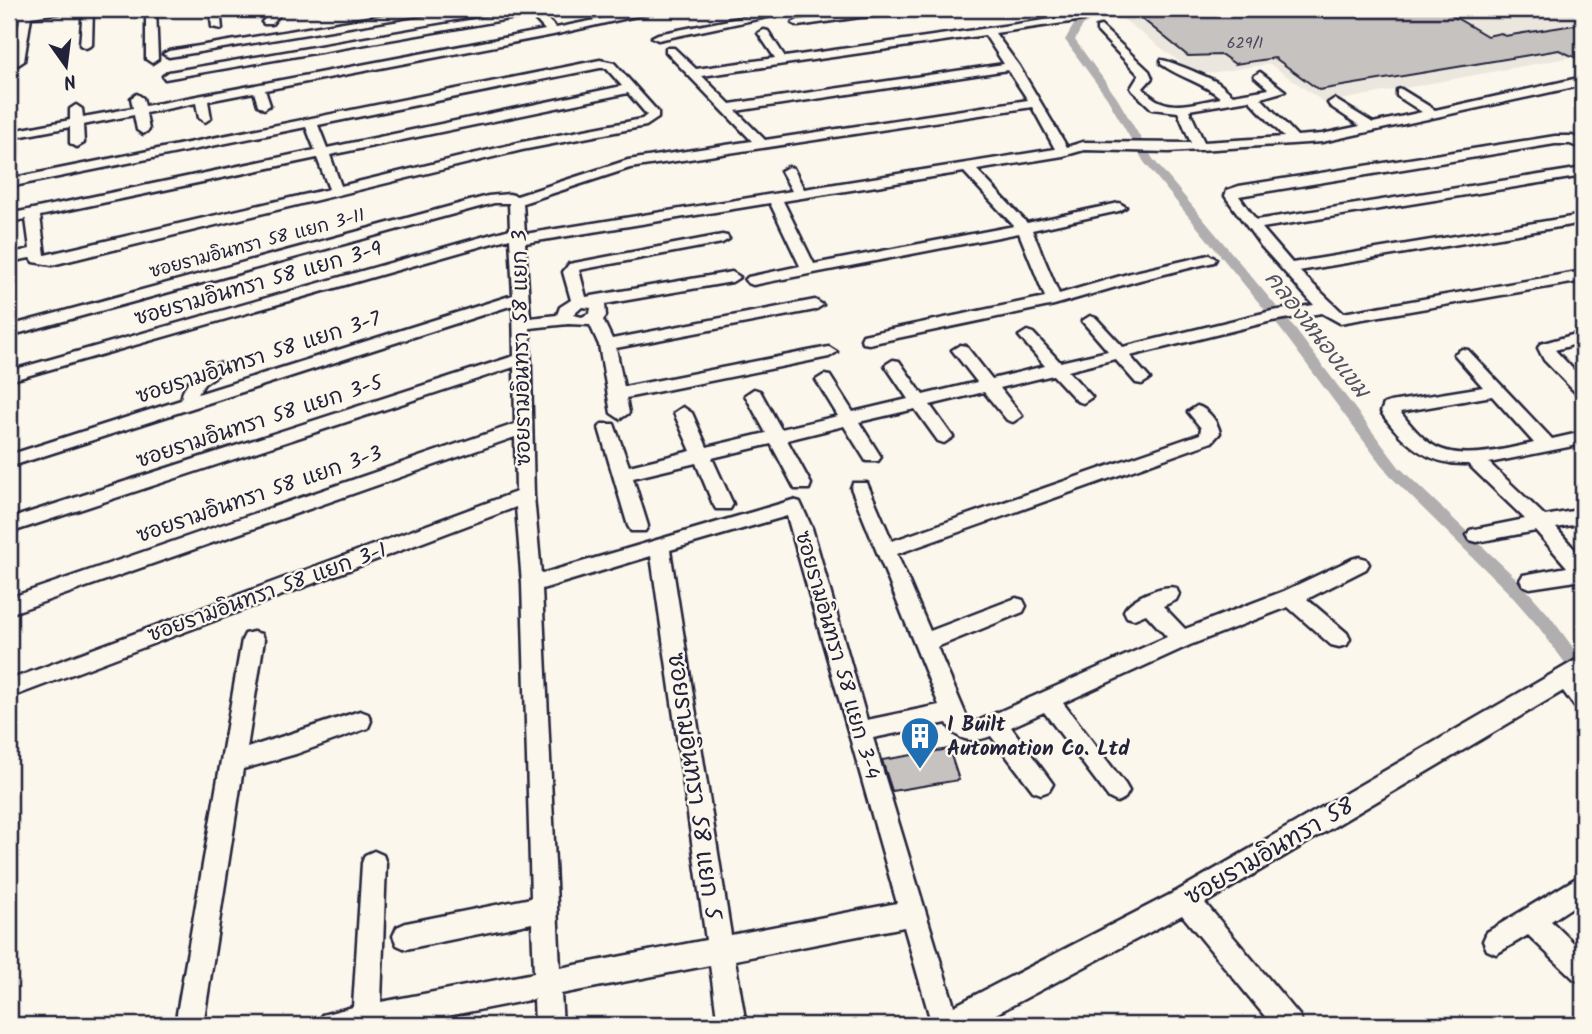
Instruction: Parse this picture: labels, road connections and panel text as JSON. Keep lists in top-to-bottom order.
{
  "streets": {
    "street": [
      "ซอยรามอินทรา 58 แยก 3-11",
      "ซอยรามอินทรา 58 แยก 3-9",
      "ซอยรามอินทรา 58 แยก 3",
      "ซอยรามอินทรา 58 แยก 3-7",
      "ซอยรามอินทรา 58 แยก 3-5",
      "ซอยรามอินทรา 58 แยก 3-3",
      "ซอยรามอินทรา 58 แยก 3-1",
      "ซอยรามอินทรา 58 แยก 3-4",
      "ซอยรามอินทรา 58 แยก 5",
      "ซอยรามอินทรา 58"
    ]
  },
  "crossings": [
    ["ซอยรามอินทรา 58 แยก 3-11", "ซอยรามอินทรา 58 แยก 3"],
    ["ซอยรามอินทรา 58 แยก 3-9", "ซอยรามอินทรา 58 แยก 3"],
    ["ซอยรามอินทรา 58 แยก 3", "ซอยรามอินทรา 58 แยก 3-7"],
    ["ซอยรามอินทรา 58 แยก 3", "ซอยรามอินทรา 58 แยก 3-5"],
    ["ซอยรามอินทรา 58 แยก 3", "ซอยรามอินทรา 58 แยก 3-3"],
    ["ซอยรามอินทรา 58 แยก 3", "ซอยรามอินทรา 58 แยก 3-1"],
    ["ซอยรามอินทรา 58 แยก 3", "ซอยรามอินทรา 58 แยก 3-4"],
    ["ซอยรามอินทรา 58 แยก 3-4", "ซอยรามอินทรา 58 แยก 5"],
    ["ซอยรามอินทรา 58 แยก 3-4", "ซอยรามอินทรา 58"]
  ],
  "water": ["คลองหนองแขม"],
  "places": {
    "building": ["I Built Automation Co. Ltd"]
  },
  "house_numbers": ["629/1"],
  "north": "bottom"
}
